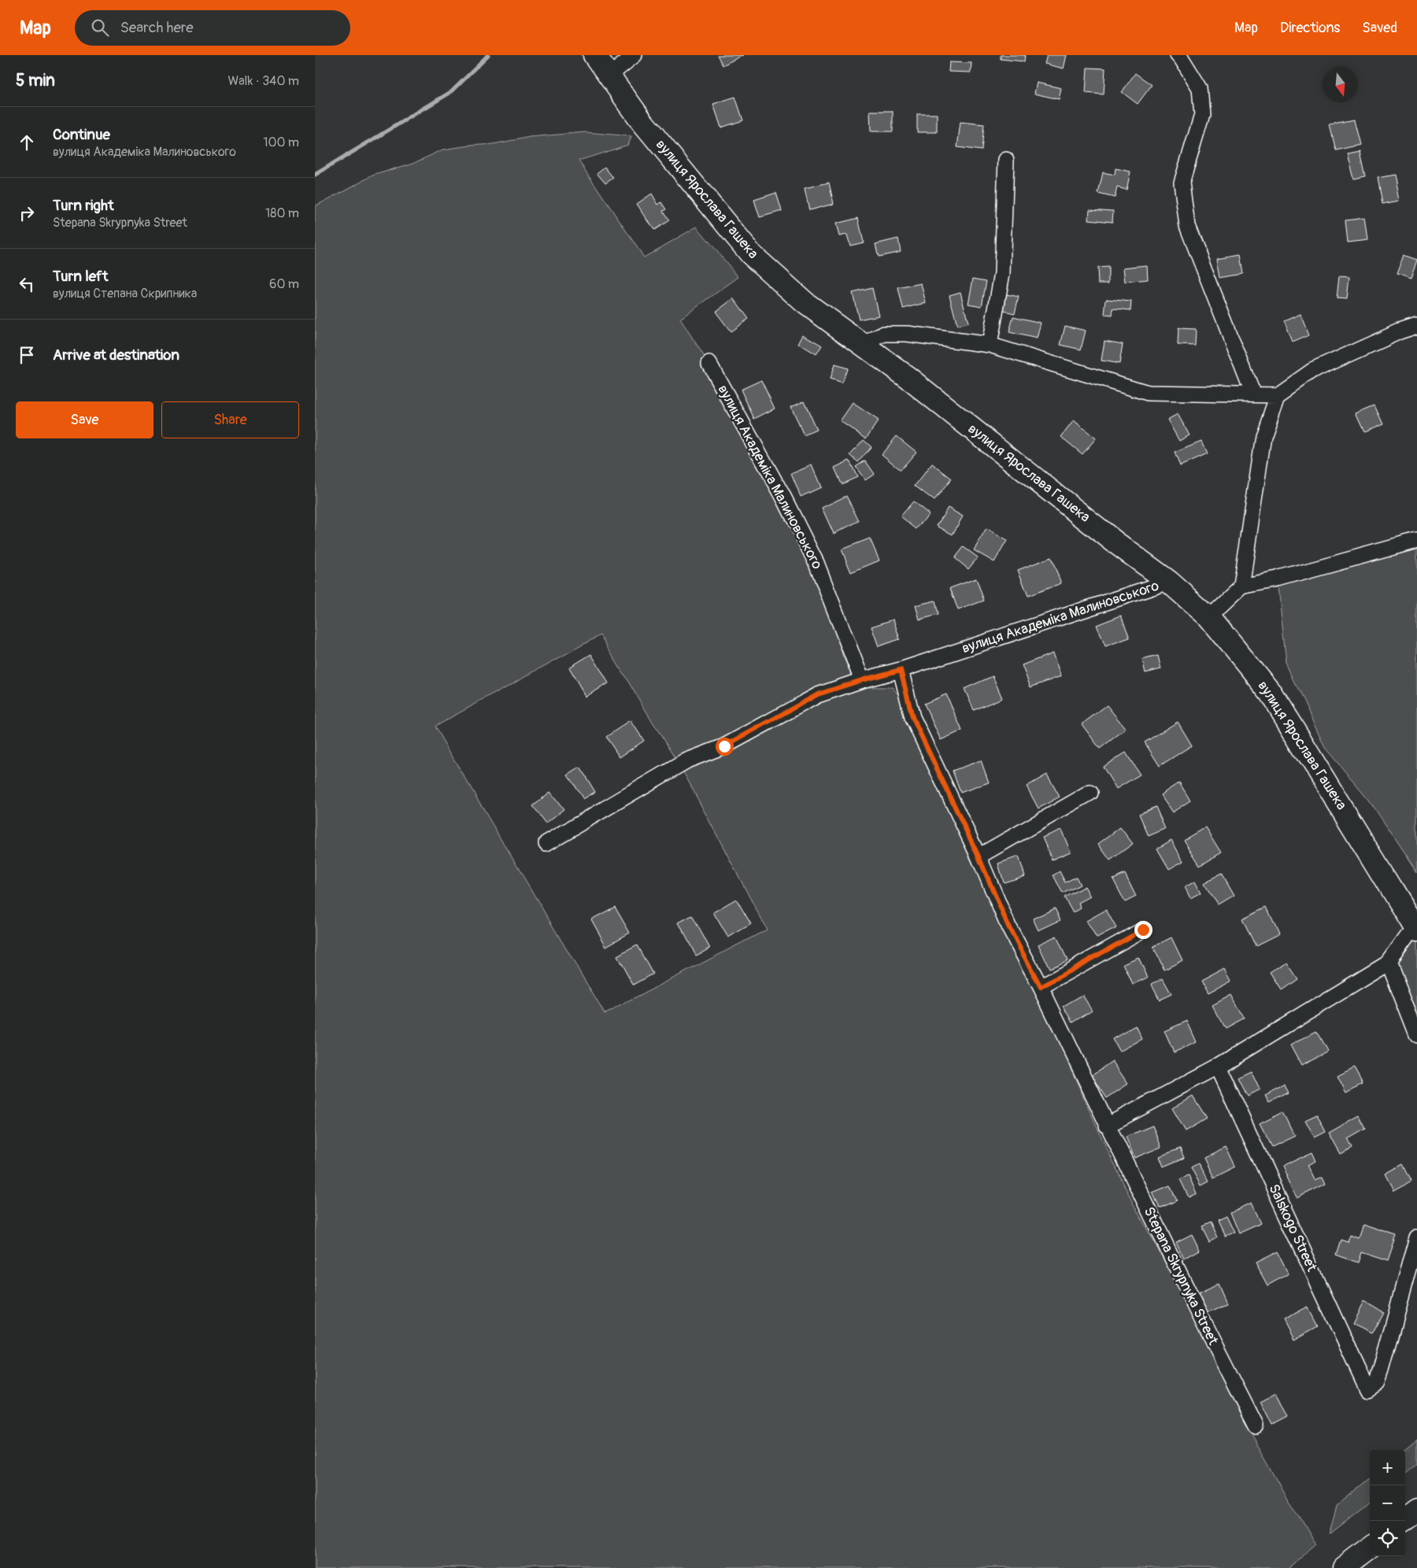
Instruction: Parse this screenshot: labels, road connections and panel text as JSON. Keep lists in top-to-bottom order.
{
  "streets": {
    "main road": ["вулиця Ярослава Гашека"],
    "street": ["вулиця Академіка Малиновського", "Salskogo Street", "Stepana Skrypnyka Street"]
  },
  "crossings": [
    ["вулиця Ярослава Гашека", "вулиця Академіка Малиновського"],
    ["вулиця Академіка Малиновського", "Stepana Skrypnyka Street"]
  ],
  "north": "bottom",
  "page": {
    "header": "Map",
    "search": "Search here",
    "nav": ["Map", "Directions", "Saved"],
    "heading": ["5 min", "Walk · 340 m"],
    "list": [
      ["Continue", "вулиця Академіка Малиновського", "100 m"],
      ["Turn right", "Stepana Skrypnyka Street", "180 m"],
      ["Turn left", "вулиця Степана Скрипника", "60 m"],
      "Arrive at destination"
    ],
    "buttons": ["Save", "Share"],
    "map_buttons": ["+", "−"]
  }
}
